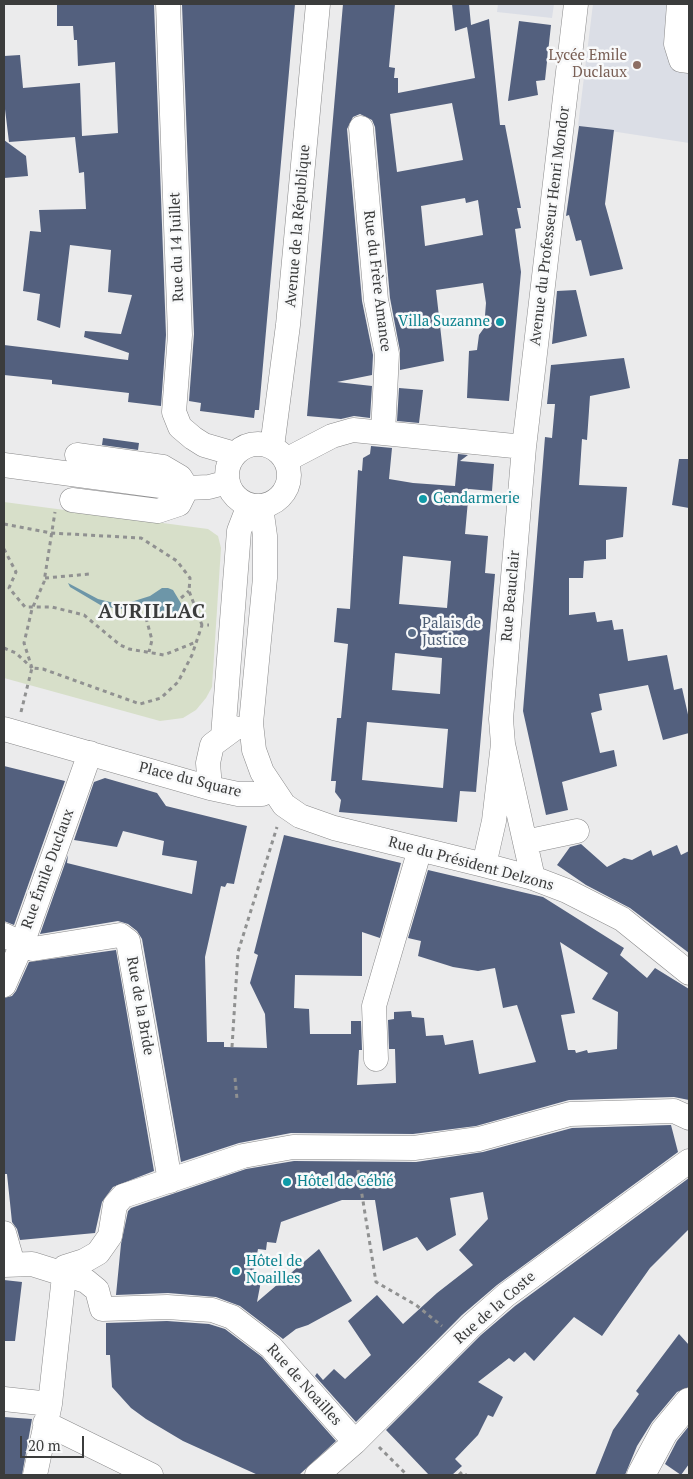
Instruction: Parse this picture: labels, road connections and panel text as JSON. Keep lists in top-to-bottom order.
{
  "streets": {
    "street": [
      "Avenue de la République",
      "Avenue du Professeur Henri Mondor",
      "Rue du 14 Juillet",
      "Rue du Frère Amance",
      "Rue Beauclair",
      "Place du Square",
      "Rue du Président Delzons",
      "Rue Émile Duclaux",
      "Rue de la Bride",
      "Rue de la Coste",
      "Rue de Noailles"
    ]
  },
  "crossings": [
    ["Avenue de la République", "Rue du 14 Juillet"],
    ["Avenue de la République", "Place du Square"],
    ["Avenue du Professeur Henri Mondor", "Rue Beauclair"],
    ["Rue du 14 Juillet", "Place du Square"],
    ["Rue Beauclair", "Rue du Président Delzons"],
    ["Place du Square", "Rue du Président Delzons"],
    ["Place du Square", "Rue Émile Duclaux"],
    ["Rue Émile Duclaux", "Rue de la Bride"],
    ["Rue de la Coste", "Rue de Noailles"]
  ],
  "districts": ["AURILLAC"],
  "places": [
    "Lycée Emile Duclaux",
    "Villa Suzanne",
    "Gendarmerie",
    "Palais de Justice",
    "Hôtel de Cébié",
    "Hôtel de Noailles"
  ],
  "scale_bar": "20 m"
}
